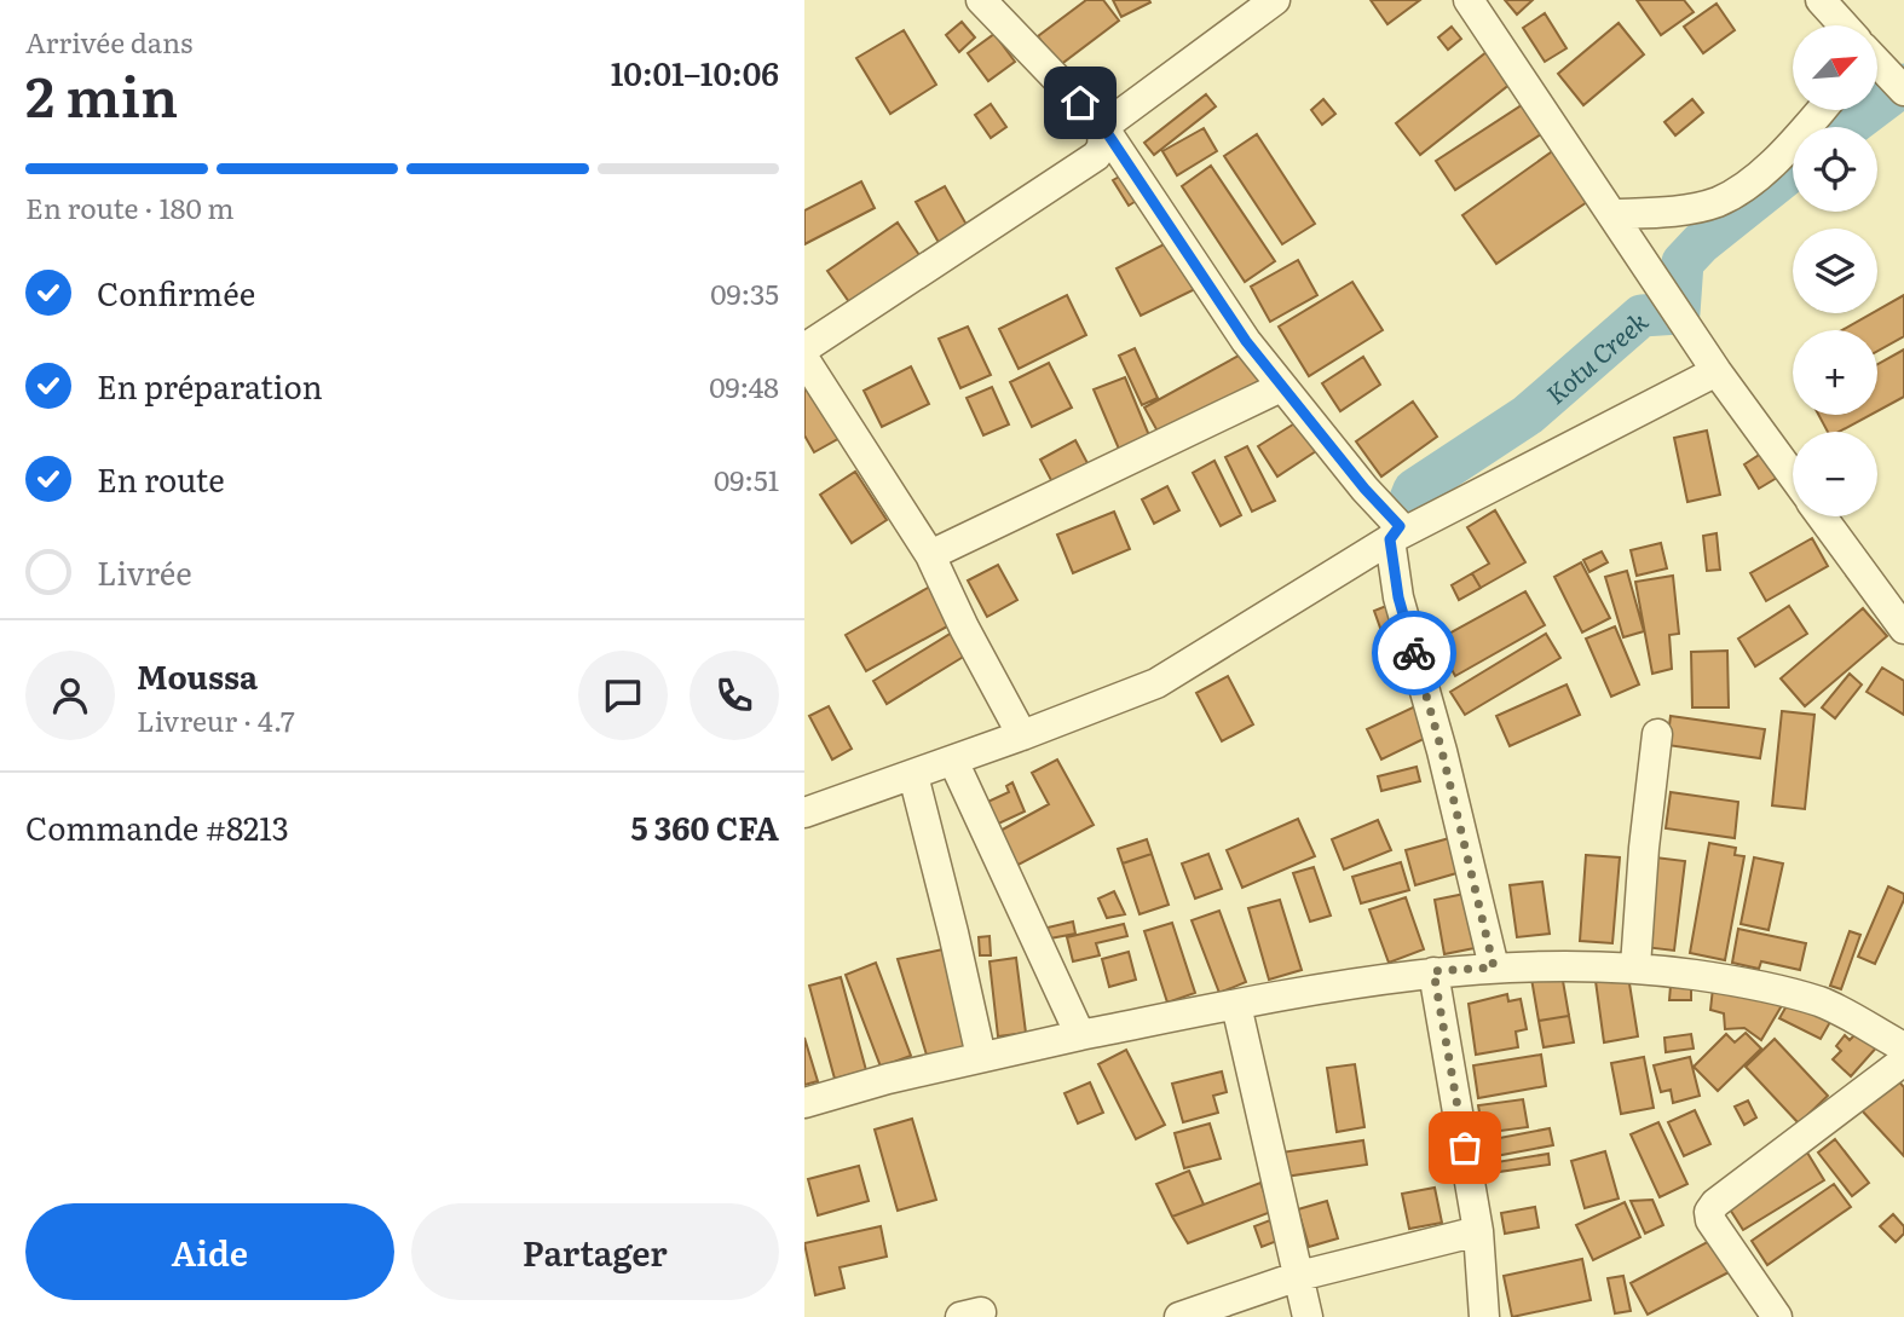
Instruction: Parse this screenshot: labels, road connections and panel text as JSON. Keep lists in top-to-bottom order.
{
  "water": ["Kotu Creek"],
  "north": "top right",
  "page": {
    "heading": ["2 min", "Arrivée dans", "10:01–10:06"],
    "panel": [
      "Moussa",
      "Livreur · 4.7",
      "Commande #8213",
      "5 360 CFA"
    ],
    "map_buttons": ["+", "−"],
    "bar": "En route · 180 m",
    "list": [
      ["Confirmée", "09:35"],
      ["En préparation", "09:48"],
      ["En route", "09:51"],
      "Livrée"
    ],
    "buttons": ["Aide", "Partager"]
  }
}
